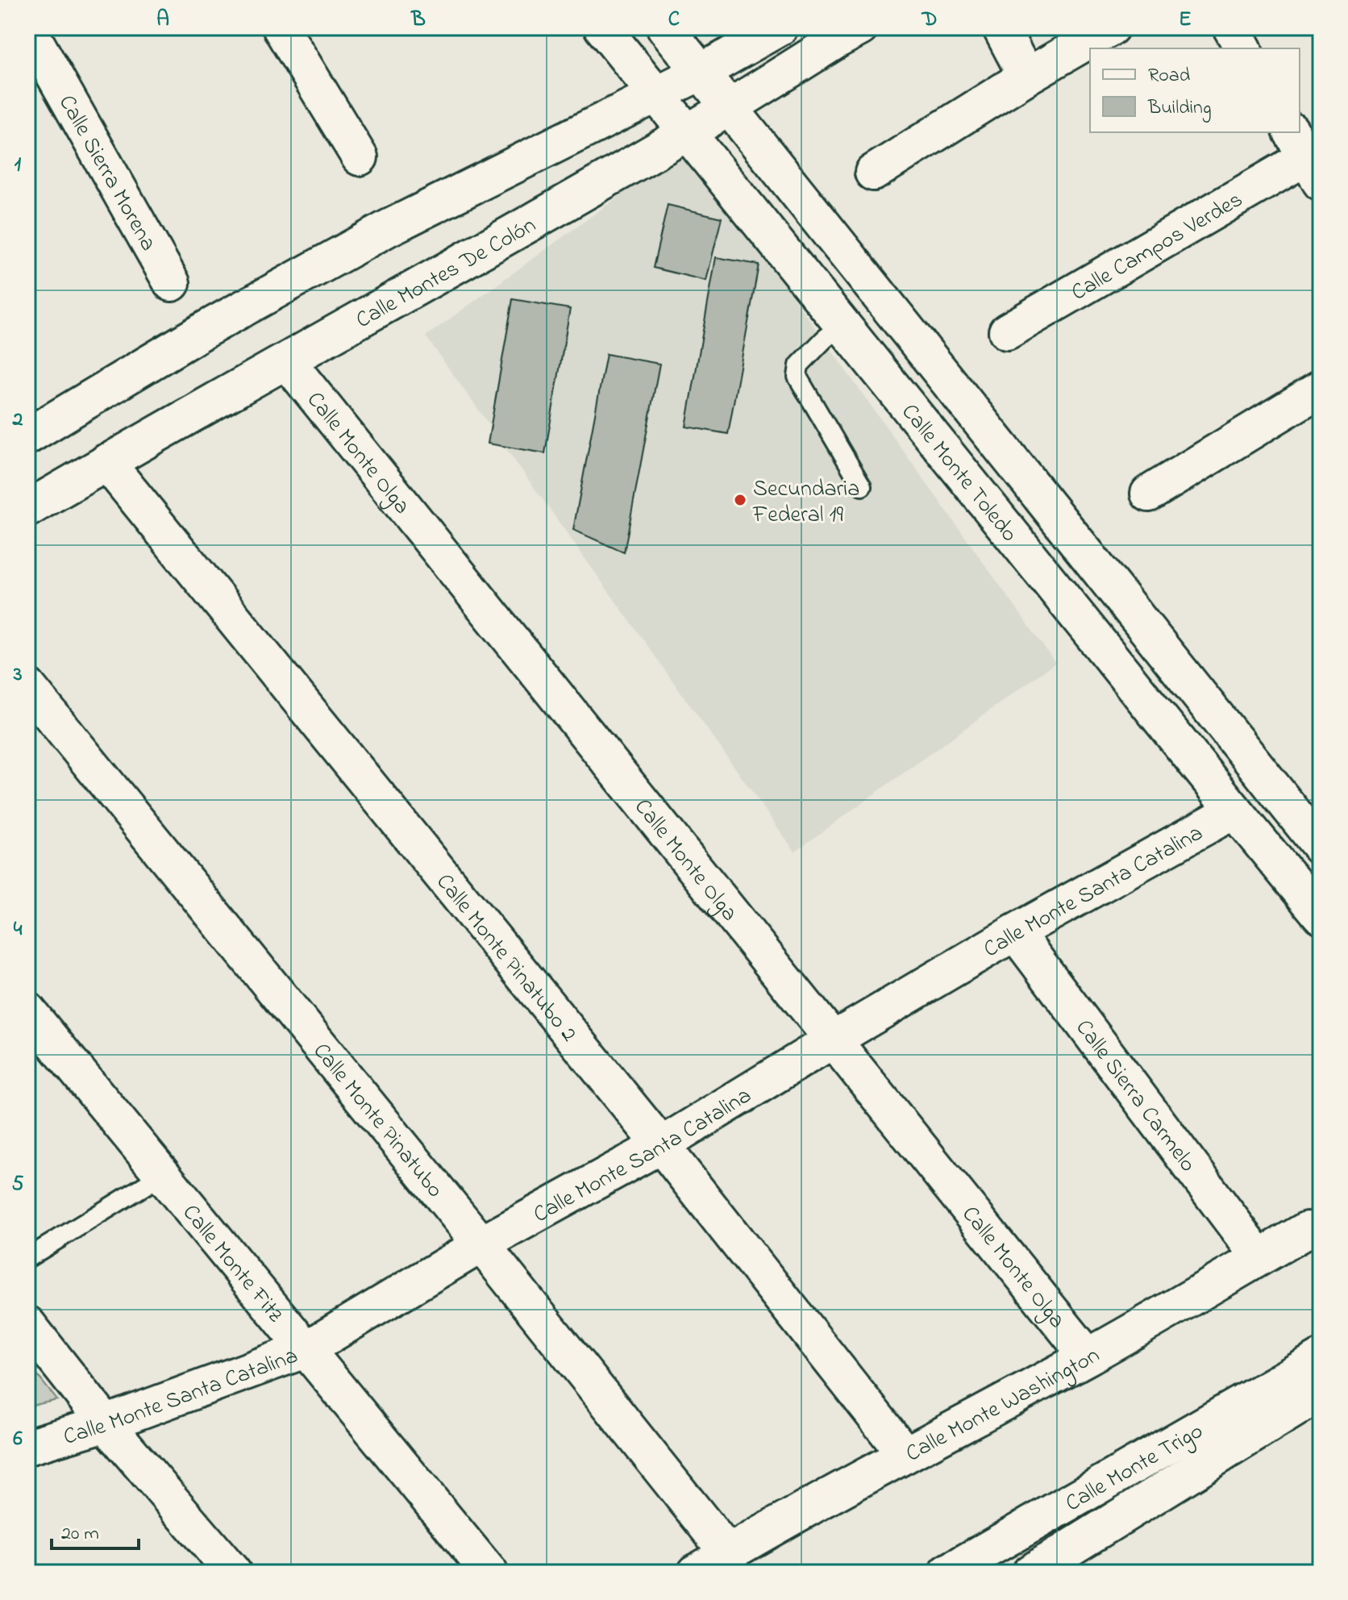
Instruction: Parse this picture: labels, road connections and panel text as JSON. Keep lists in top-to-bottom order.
{
  "streets": {
    "street": [
      "Calle Sierra Morena",
      "Calle Campos Verdes",
      "Calle Montes De Colón",
      "Calle Monte Olga",
      "Calle Monte Toledo",
      "Calle Monte Santa Catalina",
      "Calle Monte Pinatubo 2",
      "Calle Sierra Carmelo",
      "Calle Monte Pinatubo",
      "Calle Monte Fitz",
      "Calle Monte Washington",
      "Calle Monte Trigo"
    ]
  },
  "crossings": [
    ["Calle Montes De Colón", "Calle Monte Olga"],
    ["Calle Montes De Colón", "Calle Monte Toledo"],
    ["Calle Montes De Colón", "Calle Monte Pinatubo 2"],
    ["Calle Monte Olga", "Calle Monte Santa Catalina"],
    ["Calle Monte Olga", "Calle Monte Washington"],
    ["Calle Monte Toledo", "Calle Monte Santa Catalina"],
    ["Calle Monte Santa Catalina", "Calle Monte Pinatubo 2"],
    ["Calle Monte Santa Catalina", "Calle Sierra Carmelo"],
    ["Calle Monte Santa Catalina", "Calle Monte Pinatubo"],
    ["Calle Monte Santa Catalina", "Calle Monte Fitz"],
    ["Calle Monte Pinatubo 2", "Calle Monte Washington"],
    ["Calle Sierra Carmelo", "Calle Monte Washington"],
    ["Calle Monte Pinatubo", "Calle Monte Washington"]
  ],
  "places": ["Secundaria Federal 19"],
  "legend": ["Road", "Building"],
  "scale_bar": "20 m",
  "grid": {
    "columns": [
      "A",
      "B",
      "C",
      "D",
      "E"
    ],
    "rows": [
      "1",
      "2",
      "3",
      "4",
      "5",
      "6"
    ]
  }
}
